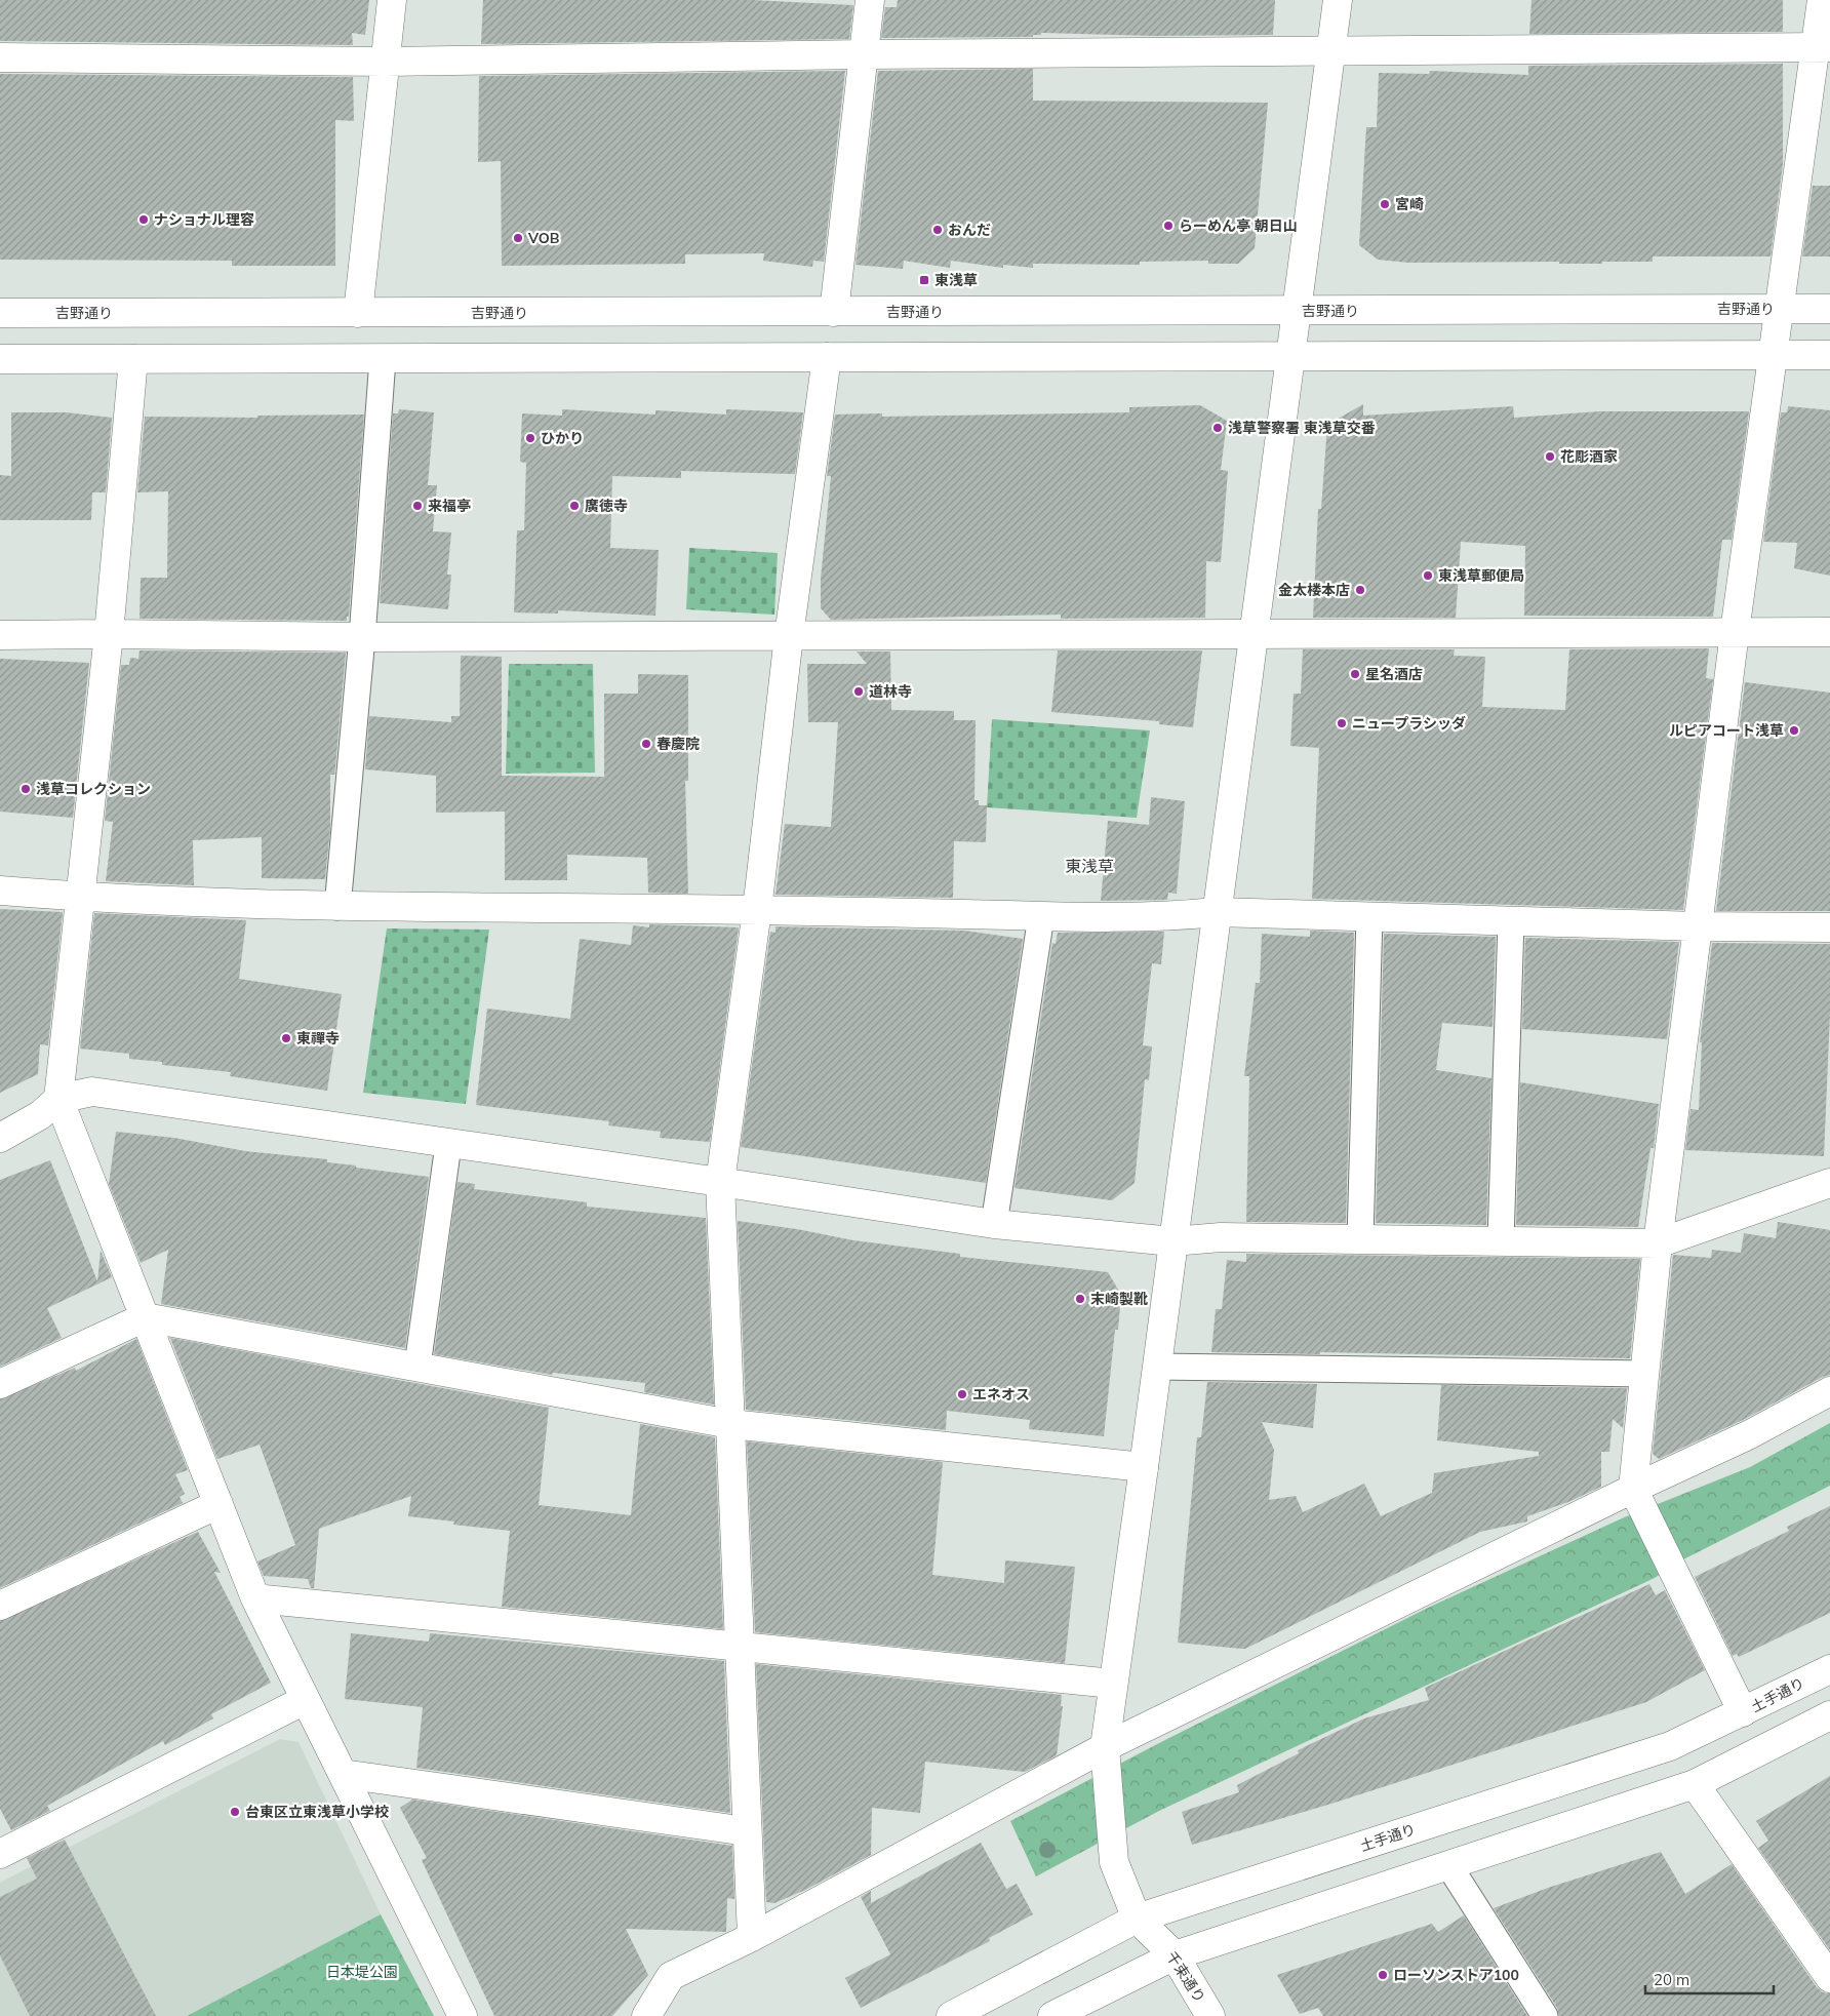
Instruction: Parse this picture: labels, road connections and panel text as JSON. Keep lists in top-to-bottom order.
{
  "streets": {
    "street": ["吉野通り", "土手通り", "千束通り"]
  },
  "crossings": [
    ["土手通り", "千束通り"]
  ],
  "districts": ["東浅草"],
  "parks": ["日本堤公園"],
  "places": {
    "other": [
      "宮崎",
      "ナショナル理容",
      "らーめん亭 朝日山",
      "おんだ",
      "VOB",
      "浅草警察署 東浅草交番",
      "ひかり",
      "花彫酒家",
      "来福亭",
      "廣徳寺",
      "東浅草郵便局",
      "金太楼本店",
      "星名酒店",
      "道林寺",
      "ニュープラシッダ",
      "ルピアコート浅草",
      "春慶院",
      "浅草コレクション",
      "東禪寺",
      "末崎製靴",
      "エネオス",
      "台東区立東浅草小学校",
      "ローソンストア100"
    ],
    "transit": ["東浅草"]
  },
  "scale_bar": "20 m"
}
